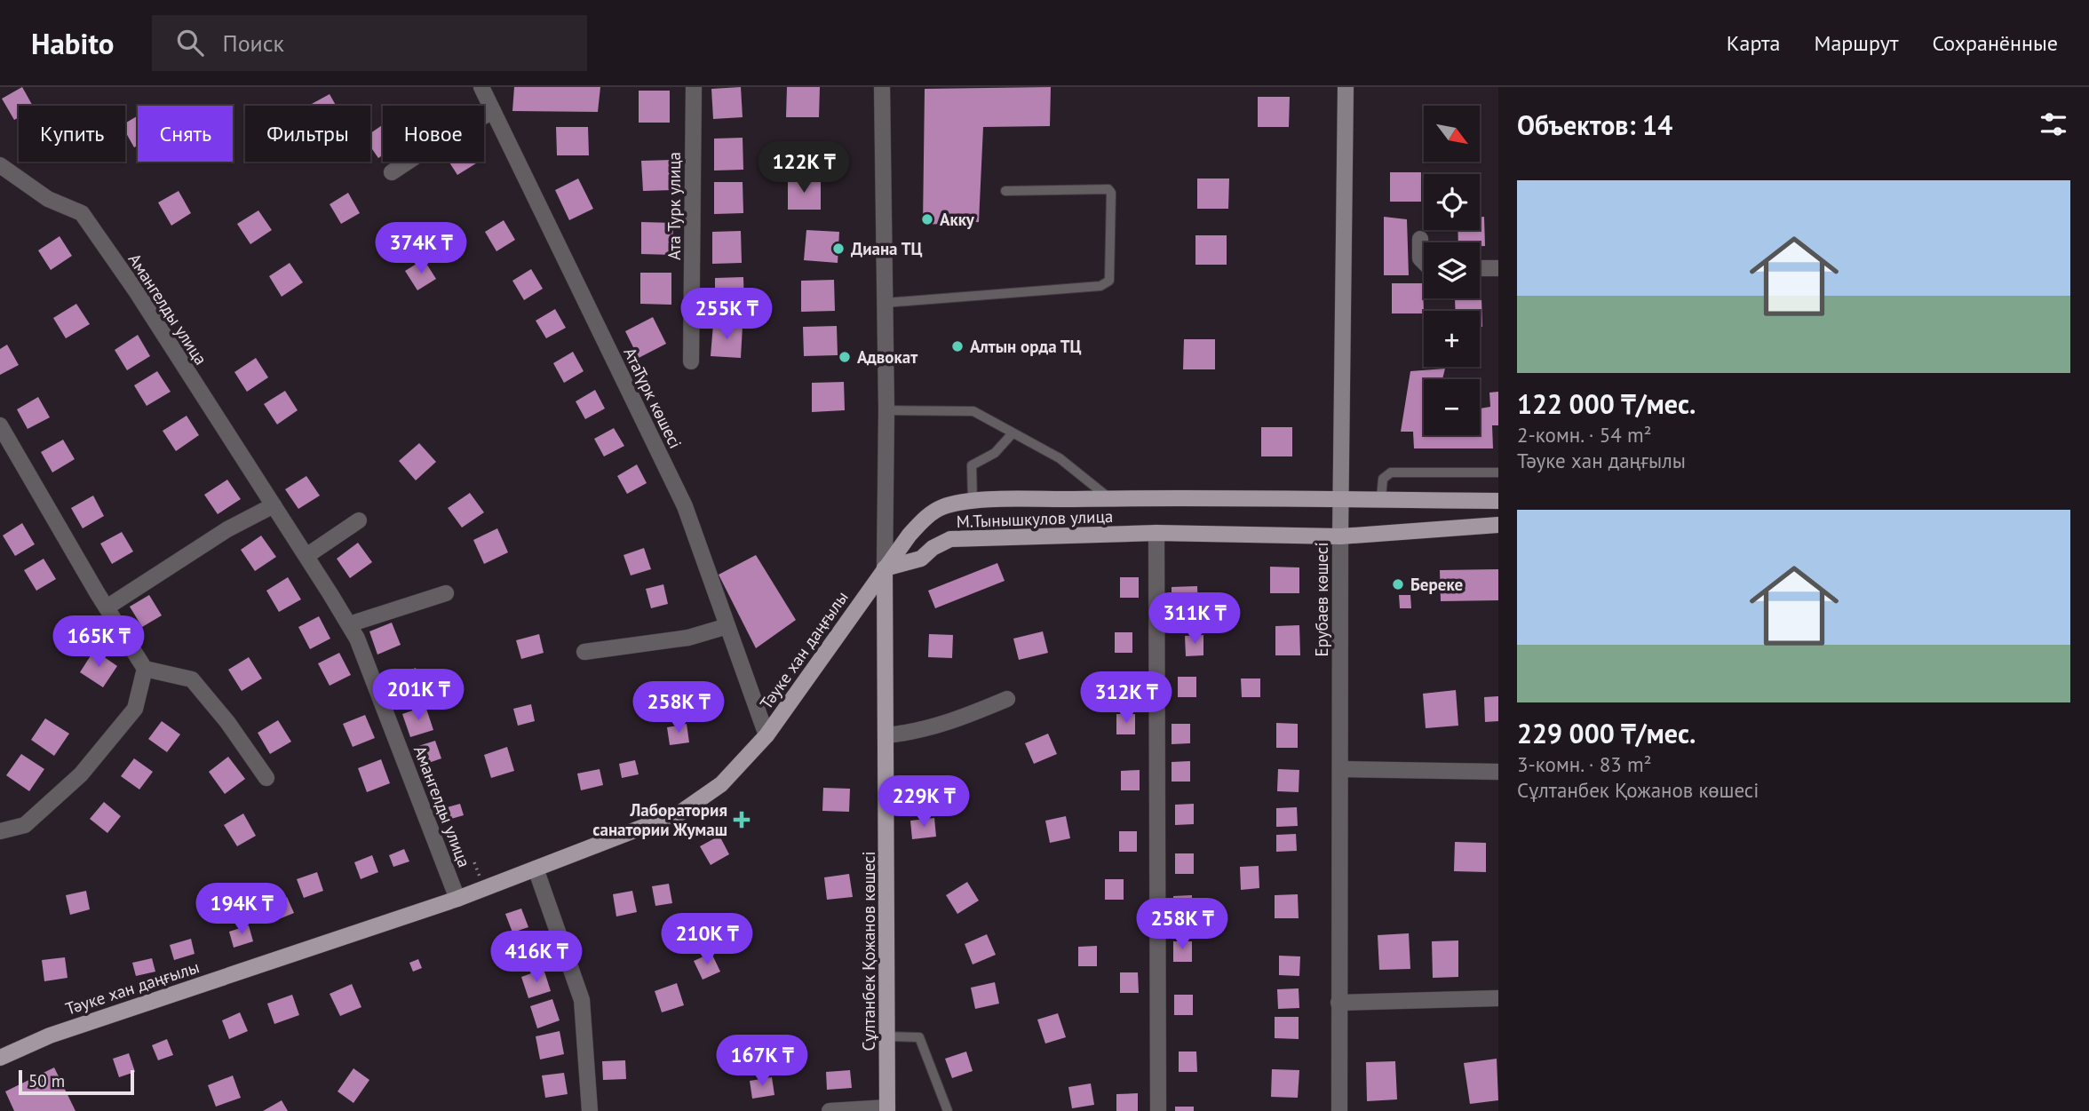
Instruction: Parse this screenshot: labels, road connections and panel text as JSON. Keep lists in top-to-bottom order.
{
  "streets": {
    "main road": [
      "М.Тынышкулов улица",
      "Ерубаев көшесі",
      "Тәуке хан даңғылы",
      "Сұлтанбек Қожанов көшесі"
    ],
    "street": ["Ата Турк улица", "Амангелды улица", "АтаТүрк көшесі"]
  },
  "crossings": [
    ["Амангелды улица", "Тәуке хан даңғылы"],
    ["АтаТүрк көшесі", "Тәуке хан даңғылы"],
    ["М.Тынышкулов улица", "Ерубаев көшесі"],
    ["М.Тынышкулов улица", "Тәуке хан даңғылы"],
    ["М.Тынышкулов улица", "Сұлтанбек Қожанов көшесі"],
    ["Тәуке хан даңғылы", "Сұлтанбек Қожанов көшесі"]
  ],
  "places": {
    "other": [
      "Акку",
      "Диана ТЦ",
      "Алтын орда ТЦ",
      "Адвокат",
      "Береке"
    ],
    "health": ["Лаборатория санатории Жумаш"]
  },
  "scale_bar": "50 m",
  "north": "bottom right",
  "page": {
    "header": "Habito",
    "search": "Поиск",
    "nav": ["Карта", "Маршрут", "Сохранённые"],
    "heading": "Объектов: 14",
    "map_buttons": ["+", "−"],
    "chip": [
      "Купить",
      "Снять",
      "Фильтры",
      "Новое"
    ],
    "price": [
      "122K ₸",
      "374K ₸",
      "255K ₸",
      "311K ₸",
      "165K ₸",
      "201K ₸",
      "312K ₸",
      "258K ₸",
      "229K ₸",
      "194K ₸",
      "258K ₸",
      "210K ₸",
      "416K ₸",
      "167K ₸"
    ],
    "list": [
      {
        "name": "122 000 ₸/мес.",
        "note": "2-комн. · 54 m² · Тәуке хан даңғылы"
      },
      {
        "name": "229 000 ₸/мес.",
        "note": "3-комн. · 83 m² · Сұлтанбек Қожанов көшесі"
      }
    ],
    "scale": "50 m"
  }
}
